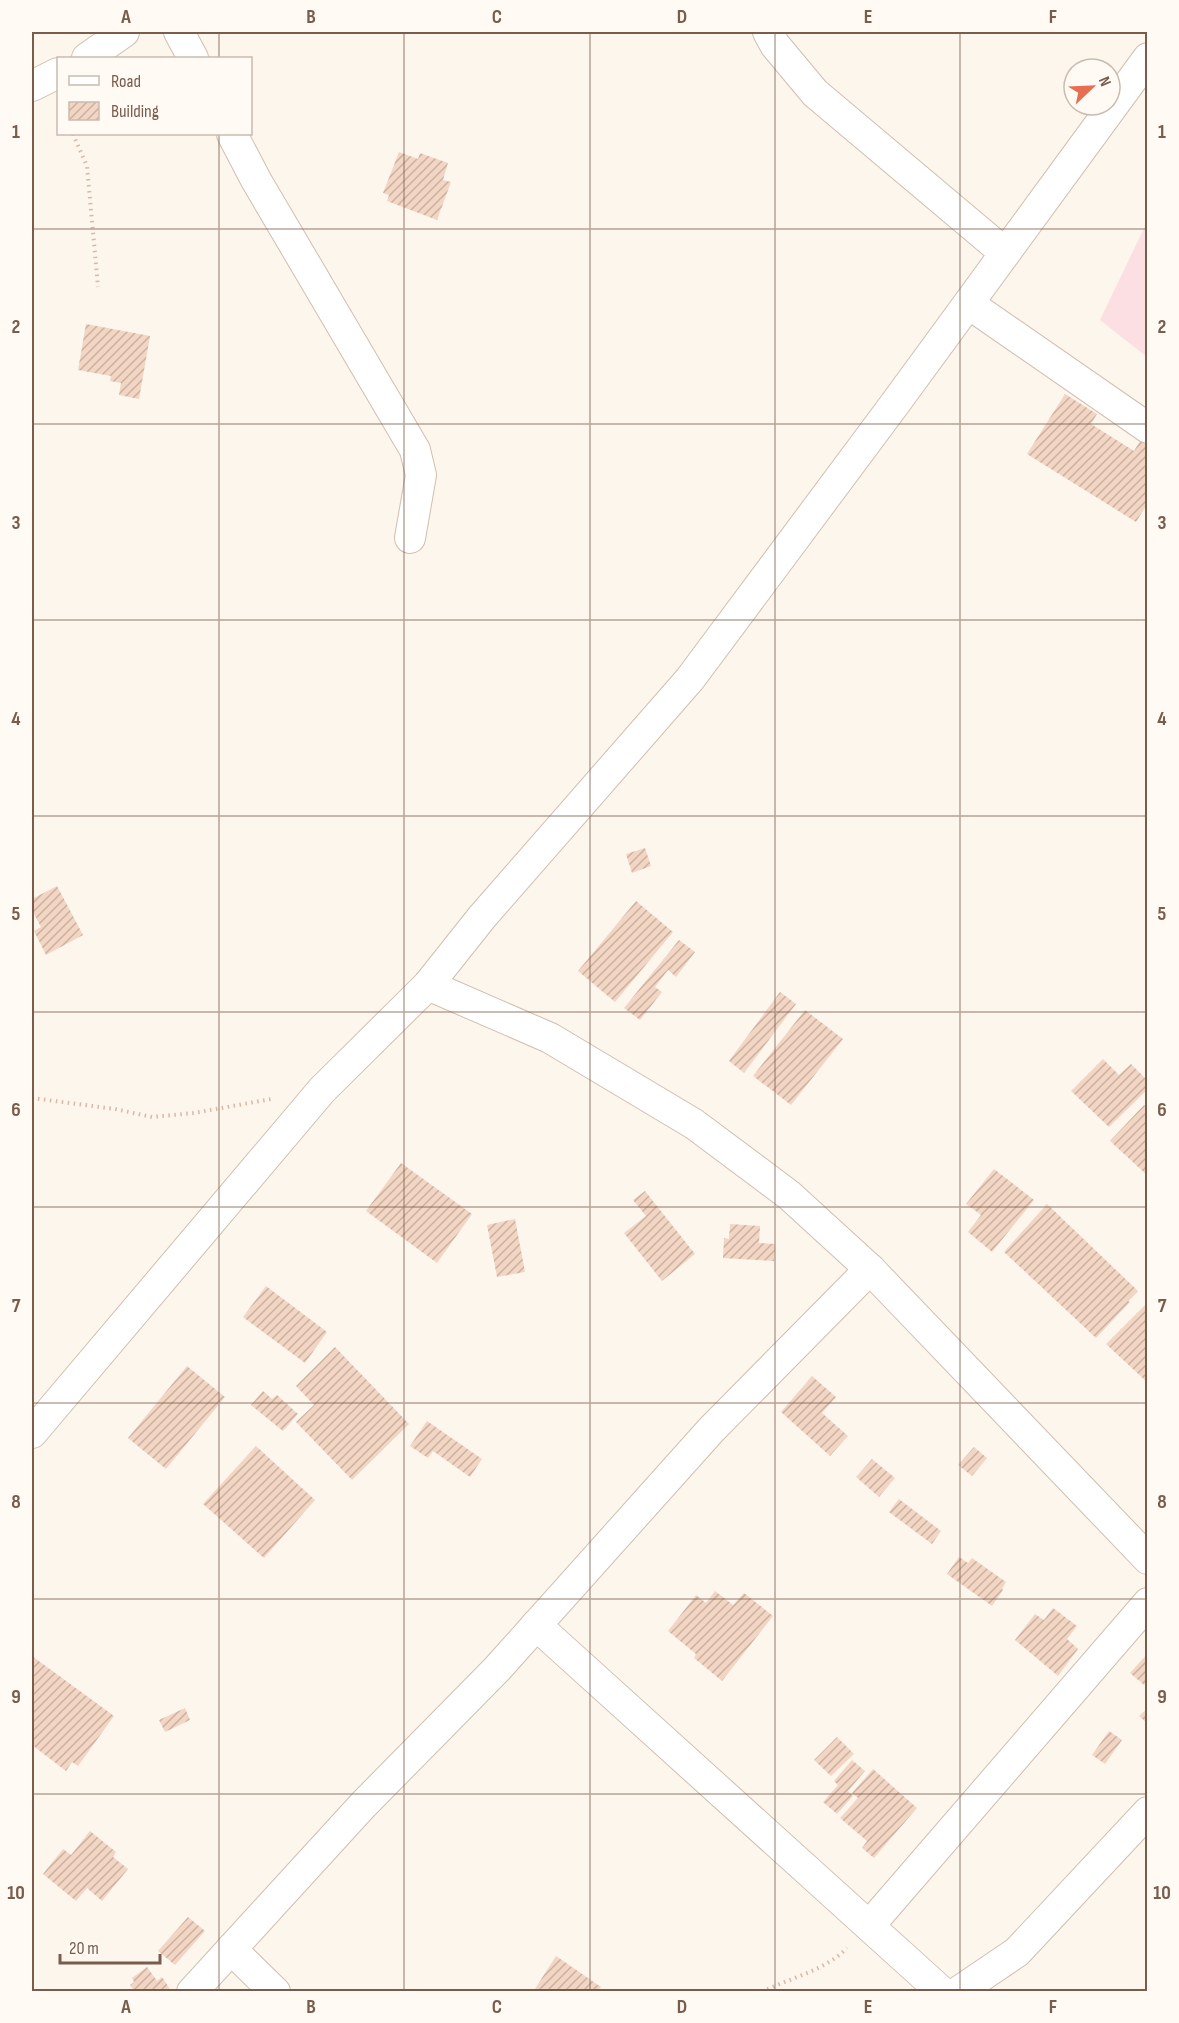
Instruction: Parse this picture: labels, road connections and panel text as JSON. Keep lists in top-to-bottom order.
{
  "legend": ["Road", "Building"],
  "scale_bar": "20 m",
  "north": "top right",
  "grid": {
    "columns": [
      "A",
      "B",
      "C",
      "D",
      "E",
      "F"
    ],
    "rows": [
      "1",
      "2",
      "3",
      "4",
      "5",
      "6",
      "7",
      "8",
      "9",
      "10"
    ]
  }
}
